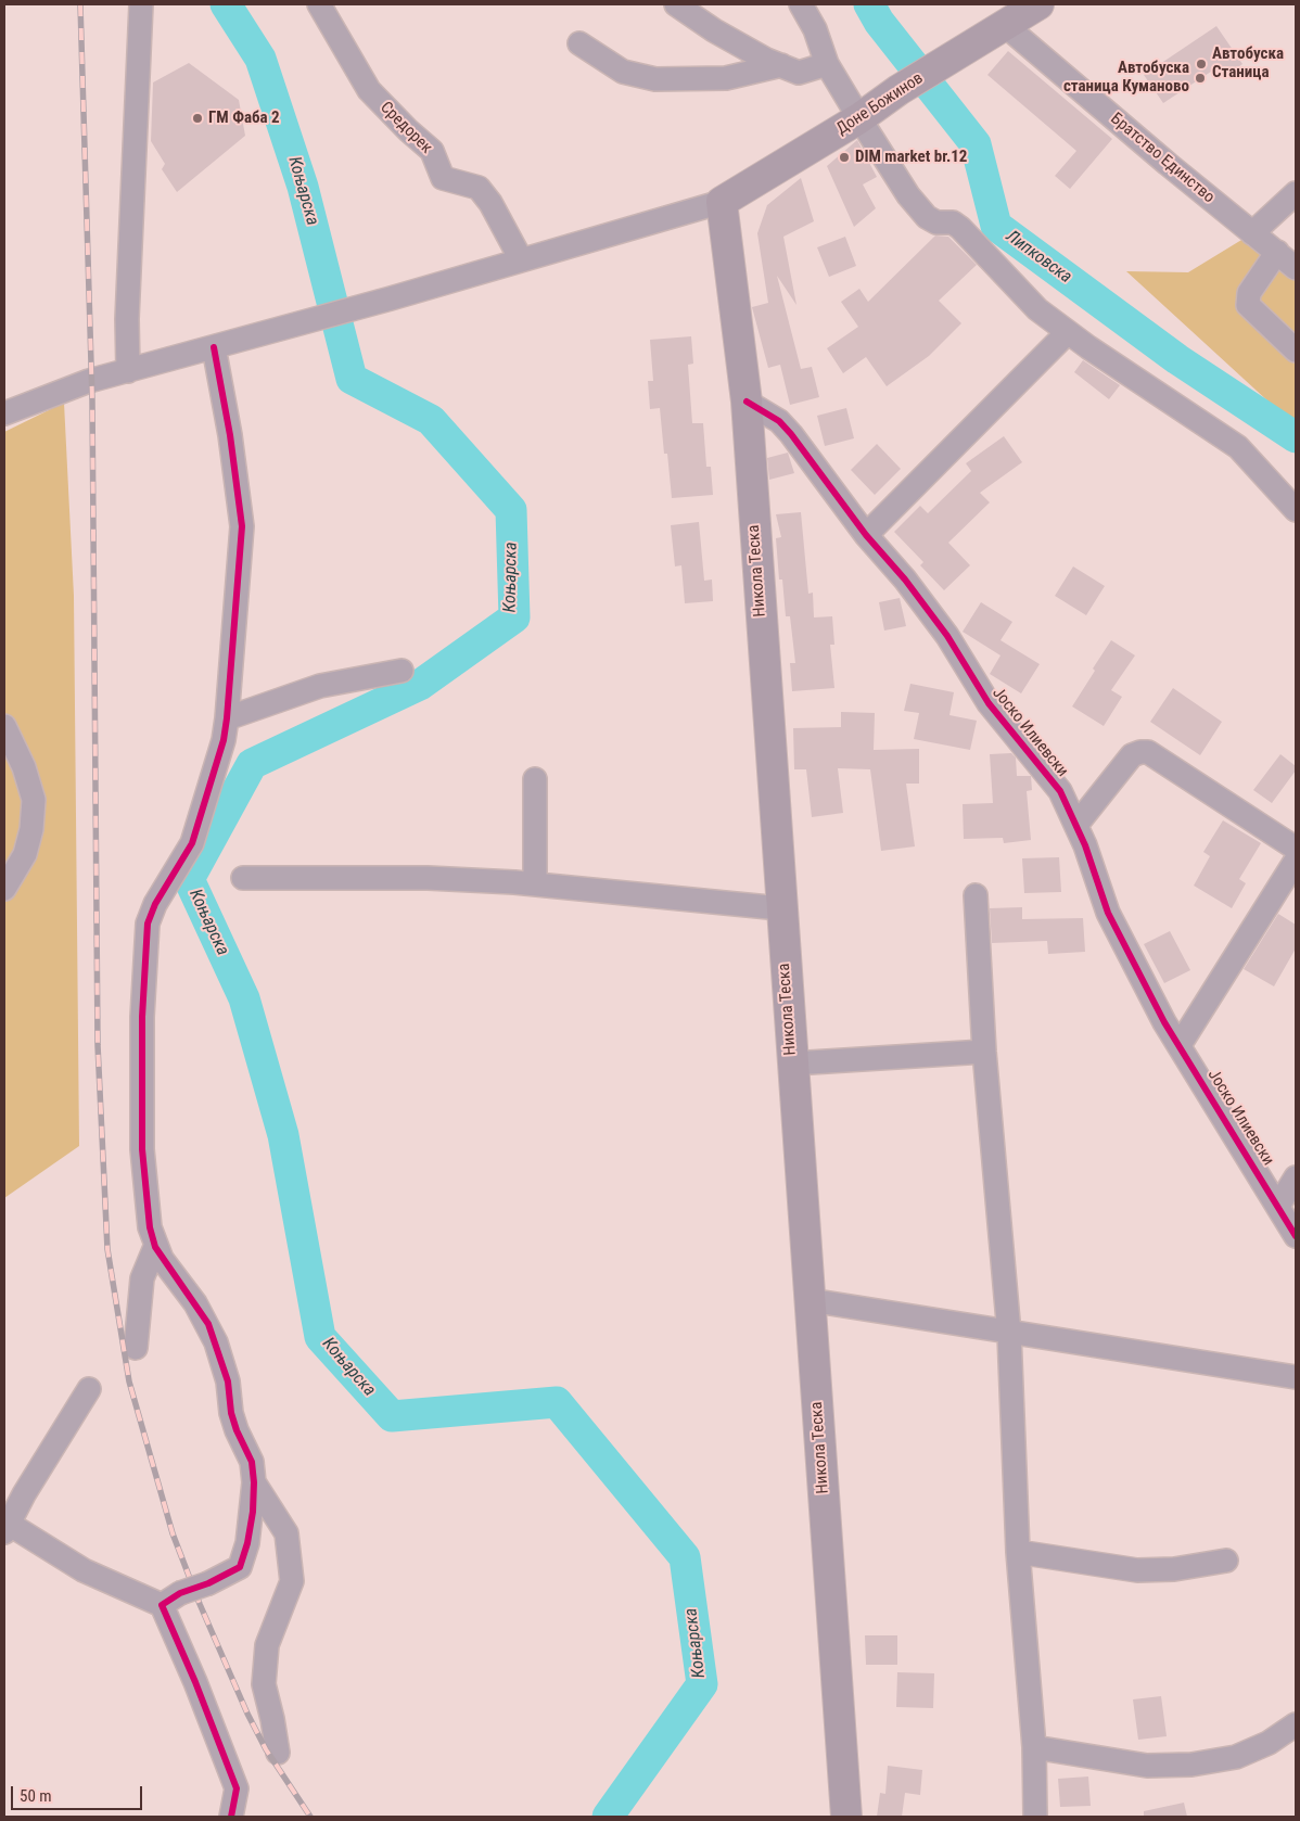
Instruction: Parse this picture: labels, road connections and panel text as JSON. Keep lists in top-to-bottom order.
{
  "streets": {
    "main road": ["Доне Божинов", "Никола Теска"],
    "street": ["Средорек", "Братство Единство", "Јоско Илиевски"]
  },
  "crossings": [
    ["Доне Божинов", "Братство Единство"],
    ["Доне Божинов", "Никола Теска"],
    ["Никола Теска", "Јоско Илиевски"]
  ],
  "water": ["Коњарска", "Липковска"],
  "places": [
    "Автобуска Станица",
    "Автобуска станица Куманово",
    "ГМ Фаба 2",
    "DIM market br.12"
  ],
  "scale_bar": "50 m"
}
